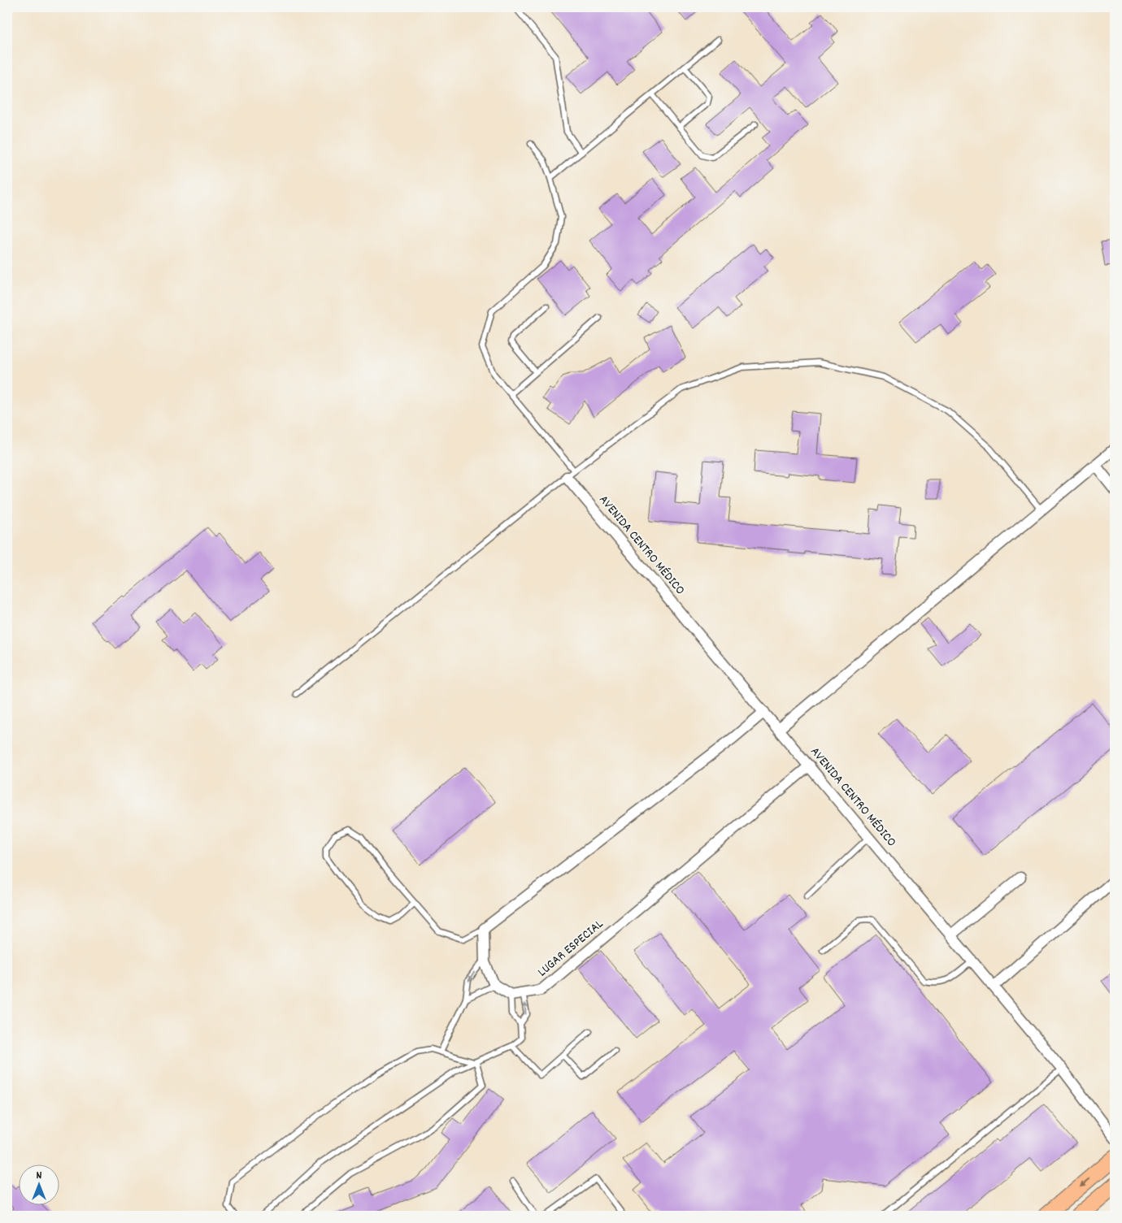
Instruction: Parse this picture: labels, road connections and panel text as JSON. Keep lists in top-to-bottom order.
{
  "streets": {
    "street": ["AVENIDA CENTRO MÉDICO", "LUGAR ESPECIAL"]
  },
  "crossings": [
    ["AVENIDA CENTRO MÉDICO", "LUGAR ESPECIAL"]
  ],
  "north": "top"
}
